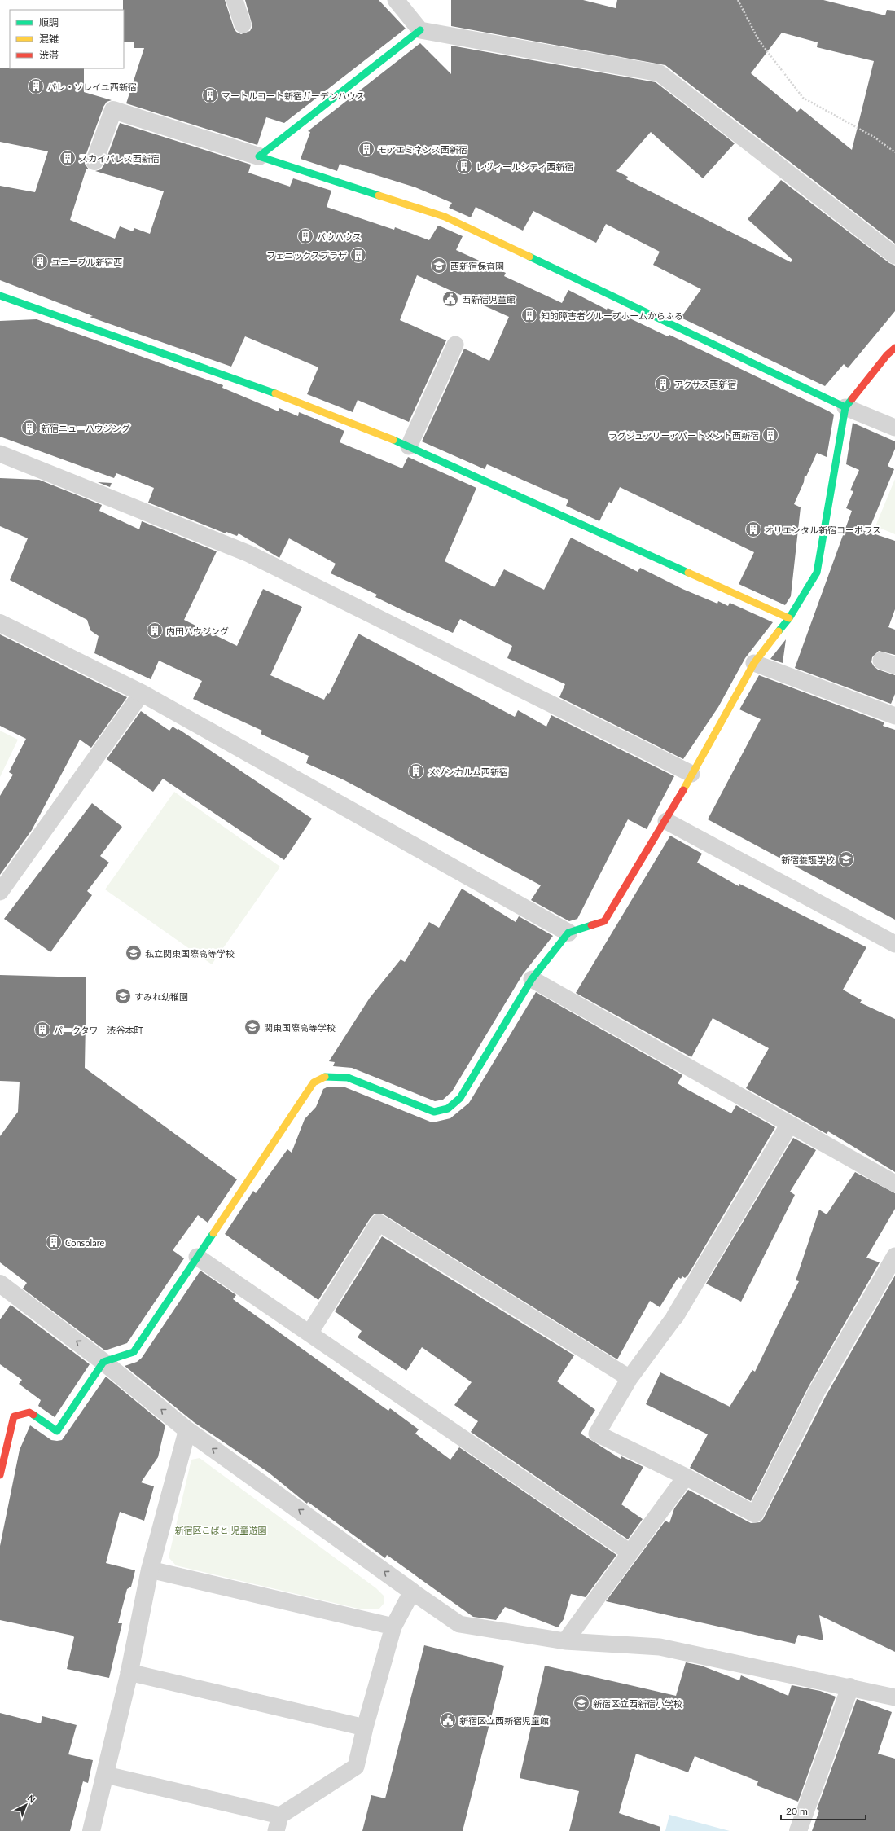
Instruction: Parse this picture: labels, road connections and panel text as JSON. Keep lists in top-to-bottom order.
{
  "parks": ["新宿区こばと 児童遊園"],
  "places": {
    "building": [
      "パレ・ソレイユ西新宿",
      "マートルコート新宿ガーデンハウス",
      "モアエミネンス西新宿",
      "スカイパレス西新宿",
      "レヴィールシティ西新宿",
      "バウハウス",
      "フェニックスプラザ",
      "ユニーブル新宿西",
      "知的障害者グループホームからふる",
      "アクサス西新宿",
      "新宿ニューハウジング",
      "ラグジュアリーアパートメント西新宿",
      "オリエンタル新宿コーポラス",
      "内田ハウジング",
      "メゾンカルム西新宿",
      "パークタワー渋谷本町",
      "Consolare"
    ],
    "school or university": [
      "西新宿保育園",
      "新宿養護学校",
      "私立関東国際高等学校",
      "すみれ幼稚園",
      "関東国際高等学校",
      "新宿区立西新宿小学校"
    ],
    "public building": ["西新宿児童館", "新宿区立西新宿児童館"]
  },
  "legend": ["順調", "混雑", "渋滞"],
  "scale_bar": "20 m",
  "north": "top right"
}
